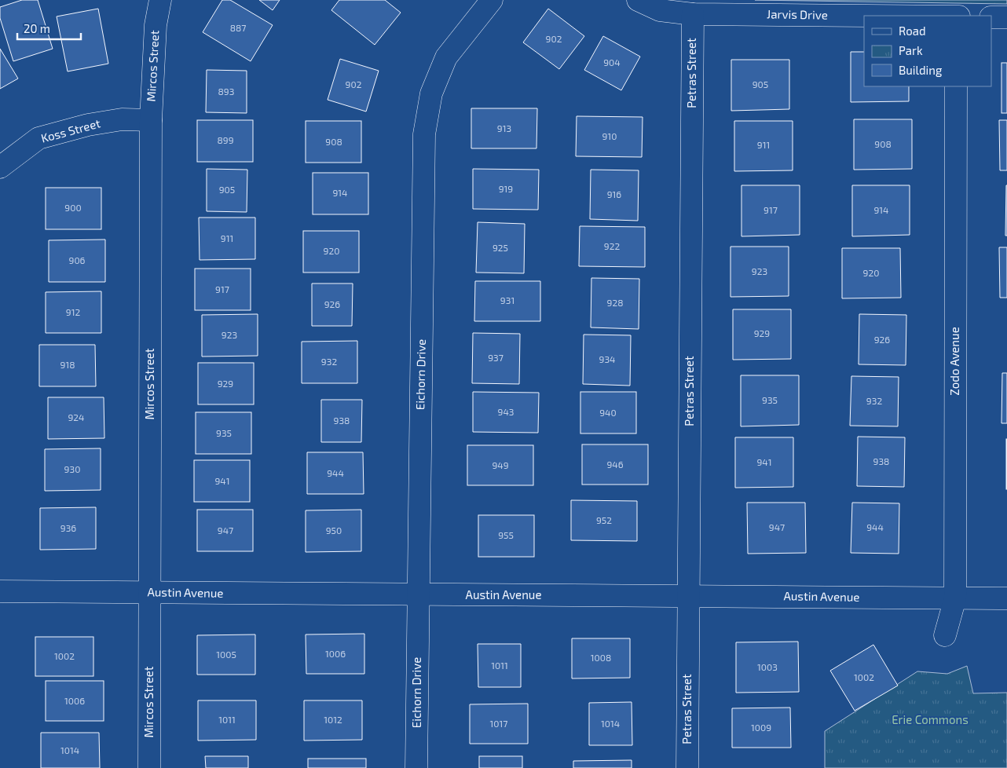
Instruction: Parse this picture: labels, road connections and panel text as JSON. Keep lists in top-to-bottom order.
{
  "streets": {
    "street": [
      "Jarvis Drive",
      "Mircos Street",
      "Petras Street",
      "Koss Street",
      "Zodo Avenue",
      "Eichorn Drive",
      "Austin Avenue"
    ]
  },
  "crossings": [
    ["Jarvis Drive", "Petras Street"],
    ["Mircos Street", "Koss Street"],
    ["Mircos Street", "Austin Avenue"],
    ["Petras Street", "Austin Avenue"],
    ["Zodo Avenue", "Austin Avenue"],
    ["Eichorn Drive", "Austin Avenue"]
  ],
  "parks": ["Erie Commons"],
  "house_numbers": [
    "887",
    "902",
    "904",
    "902",
    "905",
    "893",
    "913",
    "910",
    "899",
    "908",
    "908",
    "911",
    "919",
    "905",
    "914",
    "916",
    "900",
    "917",
    "914",
    "911",
    "922",
    "925",
    "920",
    "906",
    "923",
    "920",
    "917",
    "931",
    "928",
    "926",
    "912",
    "929",
    "923",
    "926",
    "937",
    "934",
    "932",
    "918",
    "929",
    "935",
    "932",
    "943",
    "940",
    "924",
    "938",
    "935",
    "938",
    "941",
    "946",
    "949",
    "930",
    "944",
    "941",
    "952",
    "947",
    "944",
    "936",
    "947",
    "950",
    "955",
    "1006",
    "1005",
    "1002",
    "1008",
    "1011",
    "1003",
    "1002",
    "1006",
    "1011",
    "1012",
    "1017",
    "1014",
    "1009",
    "1014"
  ],
  "legend": ["Road", "Park", "Building"],
  "scale_bar": "20 m"
}
